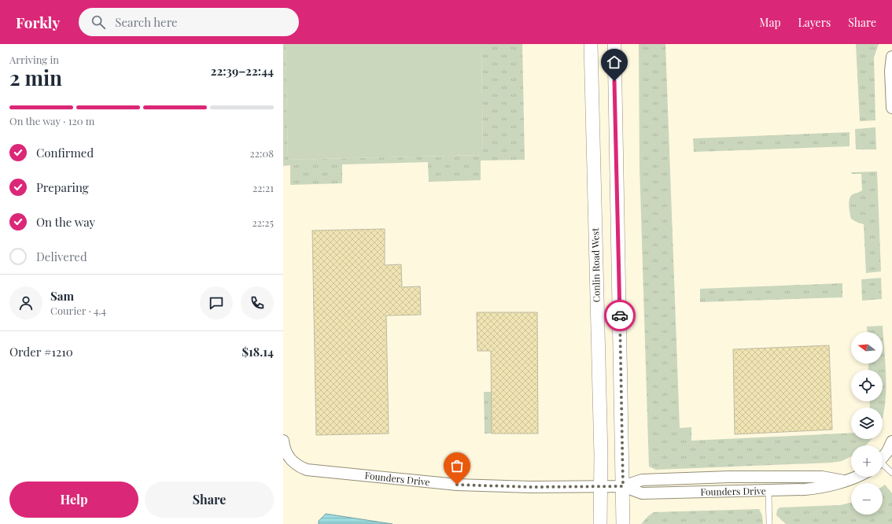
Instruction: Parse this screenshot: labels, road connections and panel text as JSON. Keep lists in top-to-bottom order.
{
  "streets": {
    "street": ["Conlin Road West", "Founders Drive"]
  },
  "crossings": [
    ["Conlin Road West", "Founders Drive"]
  ],
  "north": "left",
  "page": {
    "header": "Forkly",
    "search": "Search here",
    "nav": ["Map", "Layers", "Share"],
    "heading": ["2 min", "Arriving in", "22:39–22:44"],
    "panel": [
      "Sam",
      "Courier · 4.4",
      "Order #1210",
      "$18.14"
    ],
    "bar": "On the way · 120 m",
    "list": [
      ["Confirmed", "22:08"],
      ["Preparing", "22:21"],
      ["On the way", "22:25"],
      "Delivered"
    ],
    "map_buttons": ["+", "−"],
    "buttons": ["Help", "Share"]
  }
}
